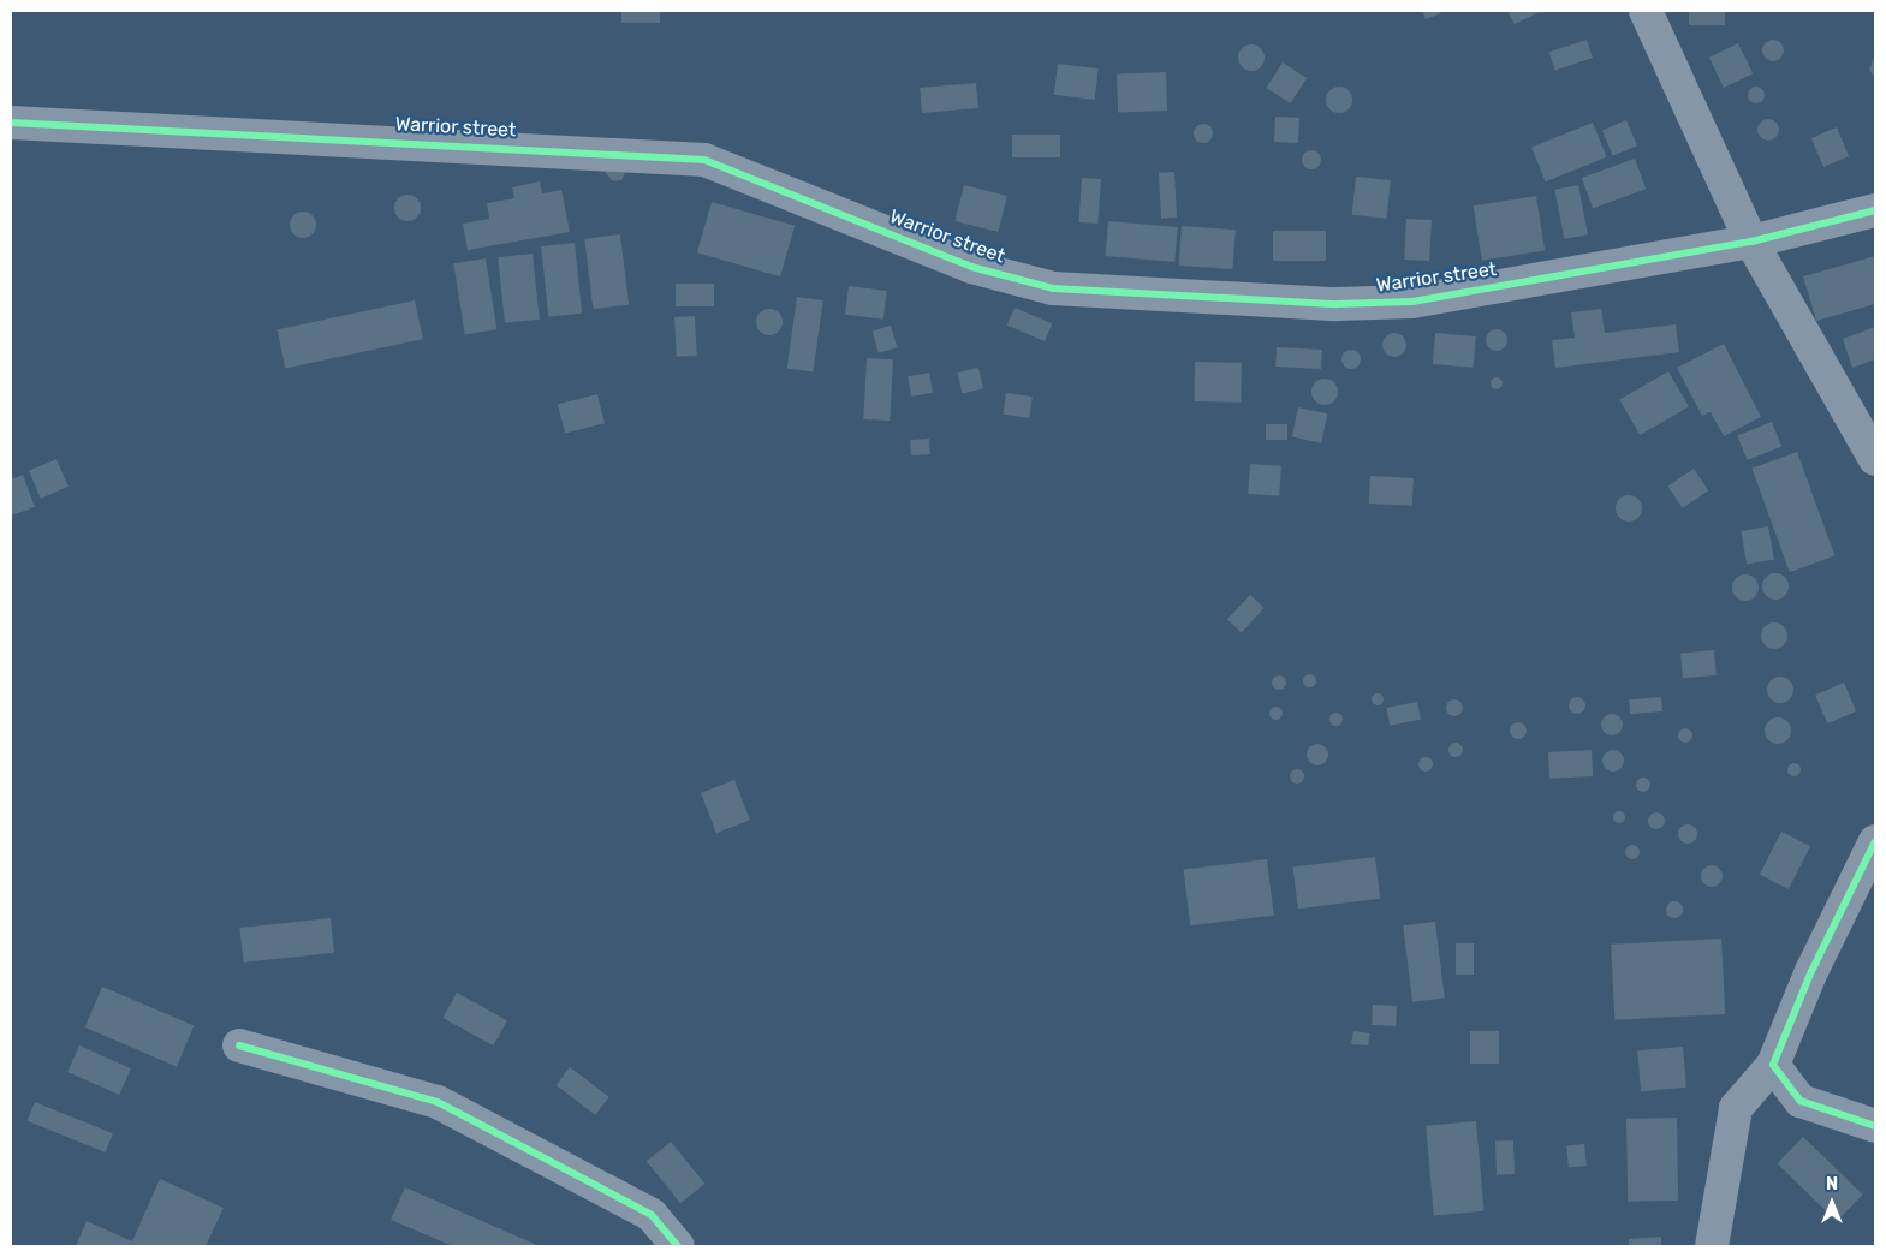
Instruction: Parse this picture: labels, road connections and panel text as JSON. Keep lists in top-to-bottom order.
{
  "streets": {
    "street": ["Warrior street"]
  },
  "north": "top"
}
